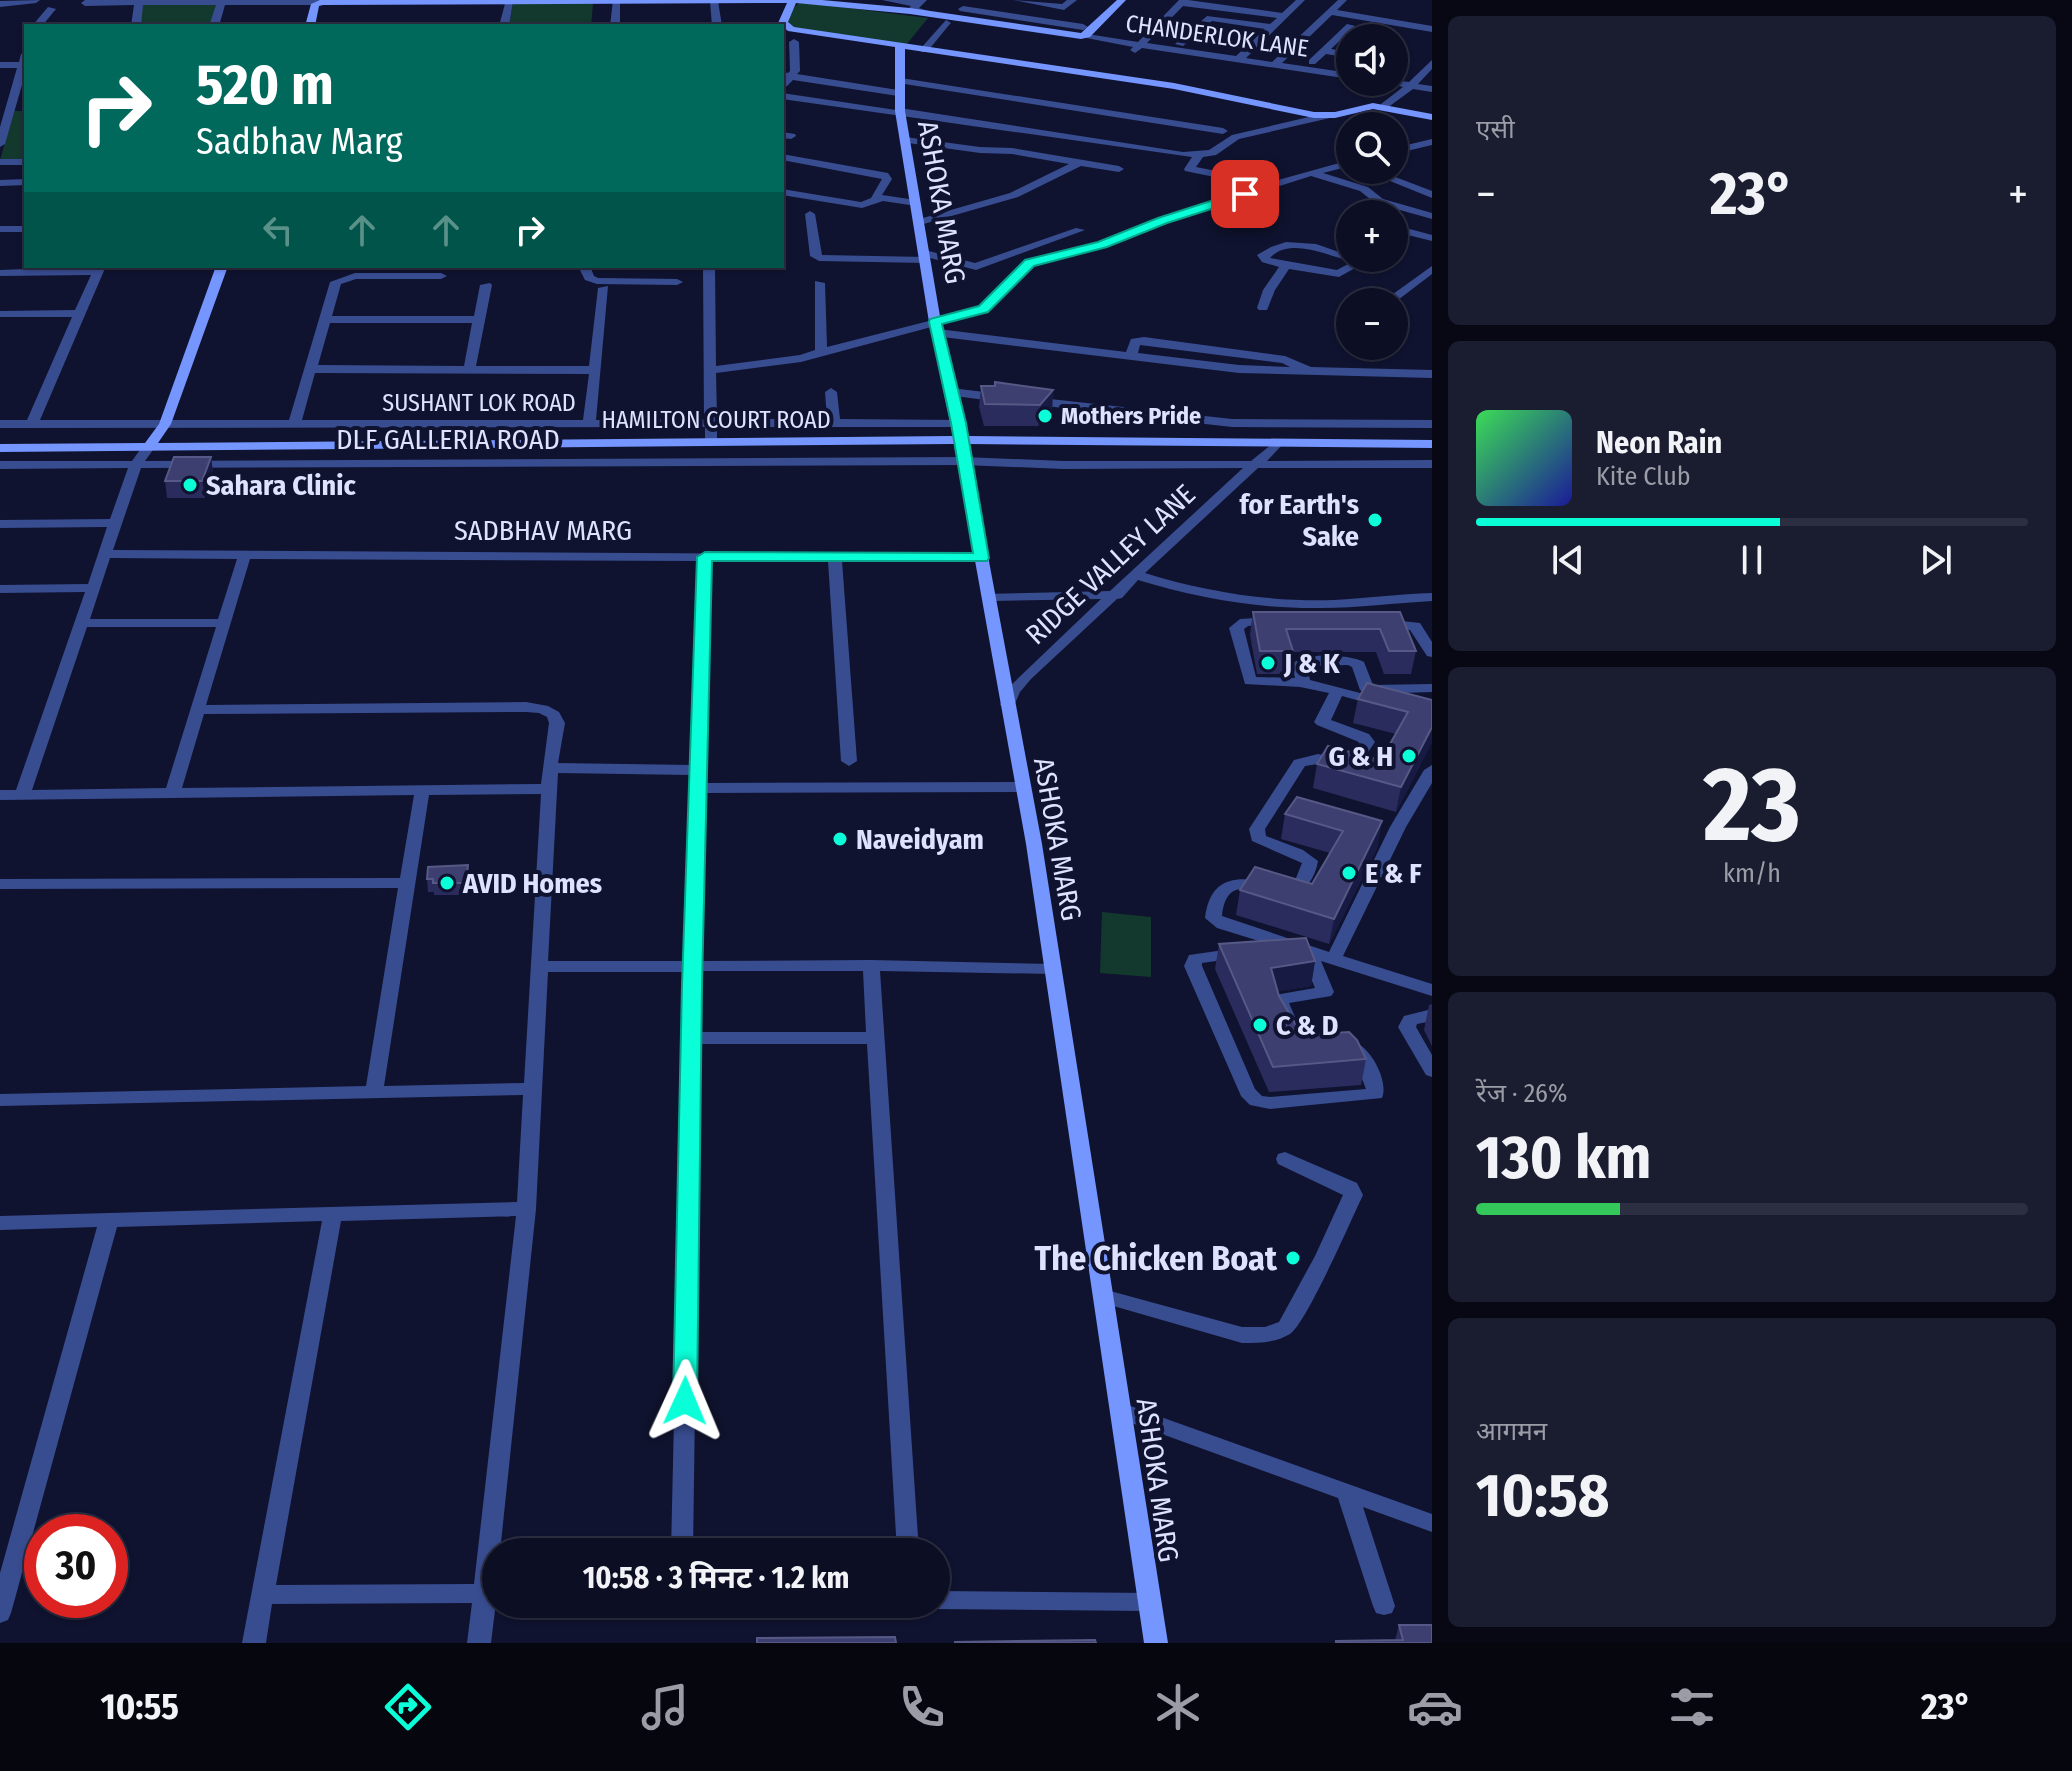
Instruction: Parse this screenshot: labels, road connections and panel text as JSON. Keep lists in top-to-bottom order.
{
  "streets": {
    "street": [
      "CHANDERLOK LANE",
      "ASHOKA MARG",
      "SUSHANT LOK ROAD",
      "HAMILTON COURT ROAD",
      "DLF GALLERIA ROAD",
      "SADBHAV MARG",
      "RIDGE VALLEY LANE"
    ]
  },
  "crossings": [
    ["ASHOKA MARG", "SUSHANT LOK ROAD"],
    ["ASHOKA MARG", "HAMILTON COURT ROAD"],
    ["ASHOKA MARG", "DLF GALLERIA ROAD"],
    ["ASHOKA MARG", "SADBHAV MARG"],
    ["ASHOKA MARG", "RIDGE VALLEY LANE"],
    ["SUSHANT LOK ROAD", "HAMILTON COURT ROAD"],
    ["HAMILTON COURT ROAD", "RIDGE VALLEY LANE"],
    ["DLF GALLERIA ROAD", "RIDGE VALLEY LANE"]
  ],
  "places": [
    "Mothers Pride",
    "Sahara Clinic",
    "for Earth's Sake",
    "J & K",
    "G & H",
    "Naveidyam",
    "E & F",
    "AVID Homes",
    "C & D",
    "The Chicken Boat"
  ],
  "page": {
    "tile": [
      "एसी",
      ["23", "km/h"],
      ["रेंज · 26%", "130 km"],
      ["आगमन", "10:58"]
    ],
    "map_buttons": ["+", "−"],
    "turn": ["520 m", "Sadbhav Marg"],
    "heat": ["−", "23°", "+"],
    "song": ["Neon Rain", "Kite Club"],
    "limit": "30",
    "trip": "10:58 · 3 मिनट · 1.2 km",
    "tabs": ["10:55", "23°"]
  }
}
